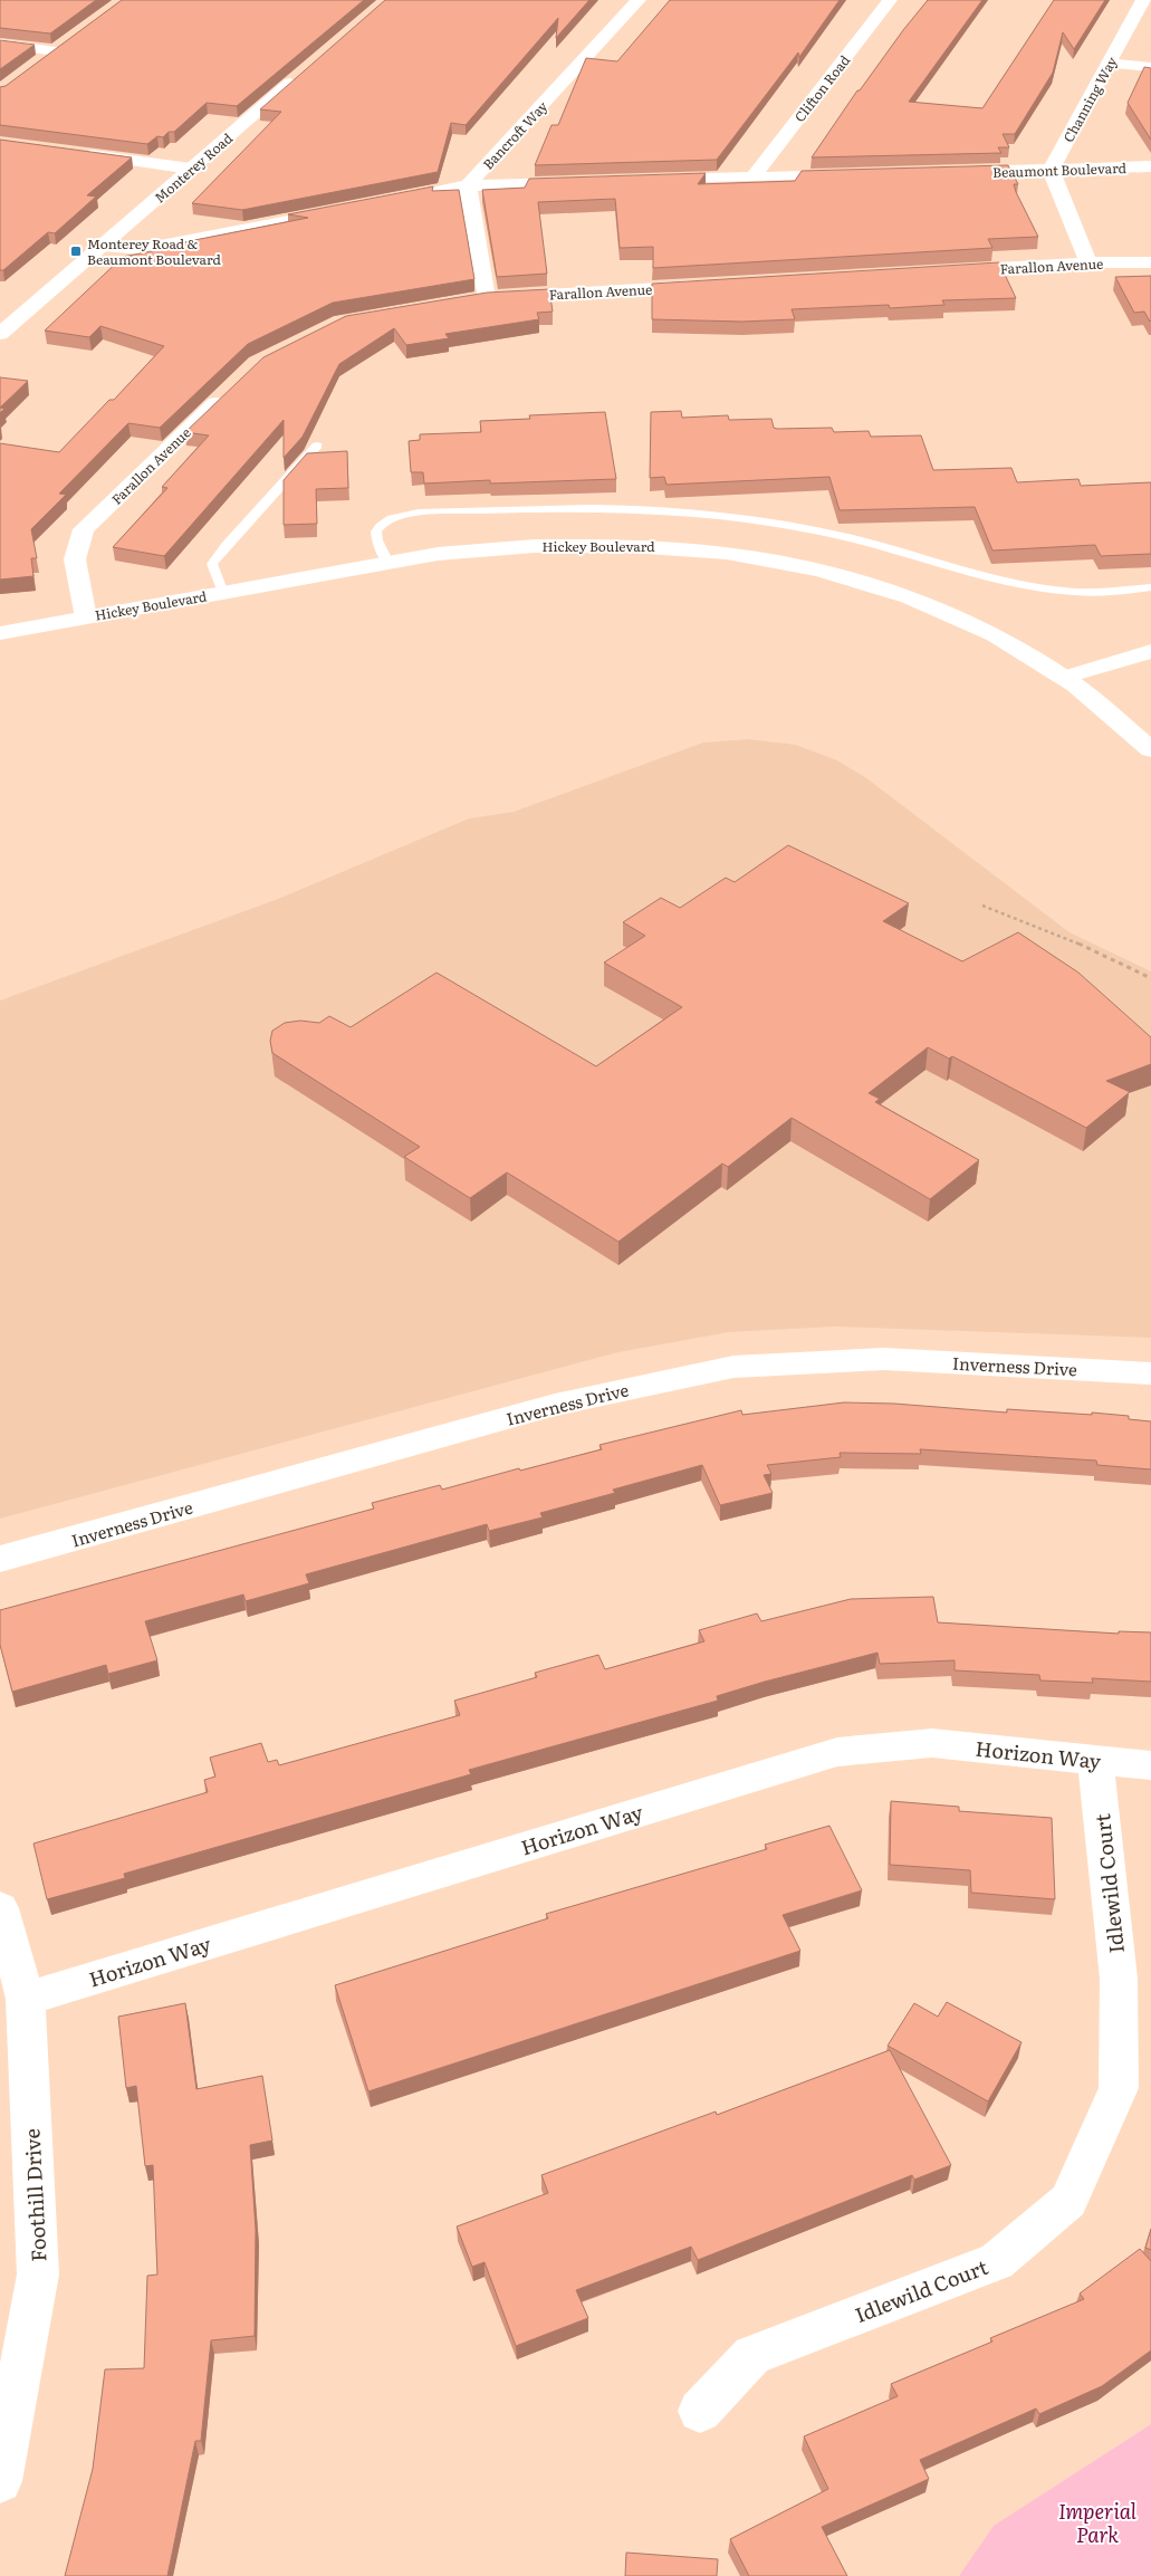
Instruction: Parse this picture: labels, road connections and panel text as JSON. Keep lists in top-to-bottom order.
{
  "streets": {
    "street": [
      "Clifton Road",
      "Channing Way",
      "Bancroft Way",
      "Monterey Road",
      "Beaumont Boulevard",
      "Farallon Avenue",
      "Hickey Boulevard",
      "Inverness Drive",
      "Horizon Way",
      "Idlewild Court",
      "Foothill Drive"
    ]
  },
  "crossings": [
    ["Channing Way", "Beaumont Boulevard"],
    ["Farallon Avenue", "Hickey Boulevard"],
    ["Horizon Way", "Idlewild Court"],
    ["Horizon Way", "Foothill Drive"]
  ],
  "parks": ["Imperial Park"],
  "places": {
    "transit": ["Monterey Road & Beaumont Boulevard"]
  }
}
